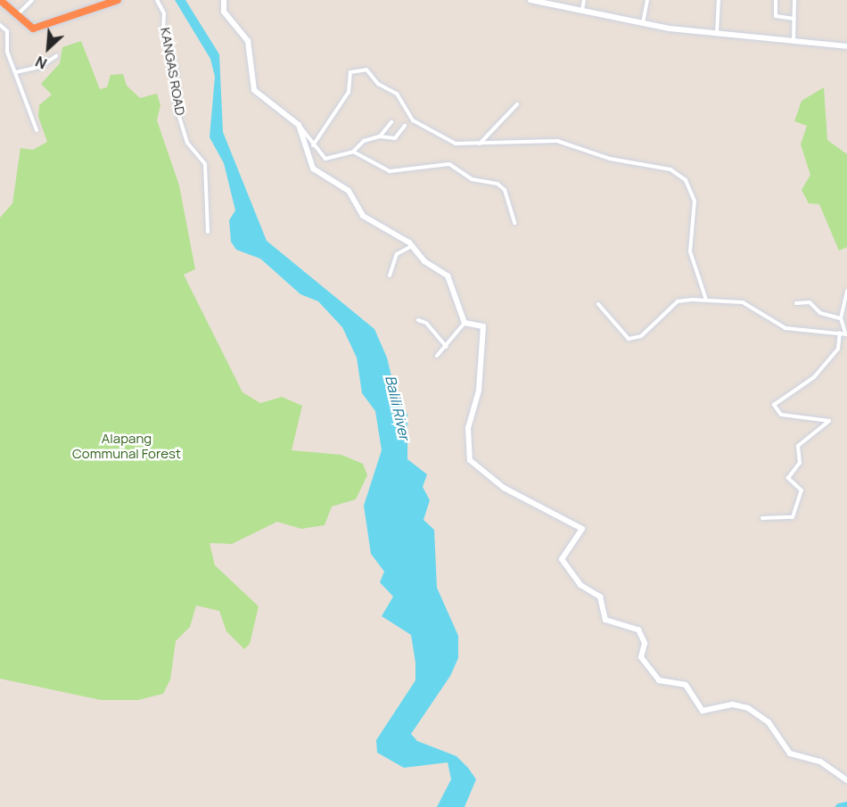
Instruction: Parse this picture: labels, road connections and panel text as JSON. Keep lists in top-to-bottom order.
{
  "streets": {
    "street": ["KANGAS ROAD"]
  },
  "water": ["Balili River"],
  "parks": ["Alapang Communal Forest"],
  "north": "bottom left"
}
